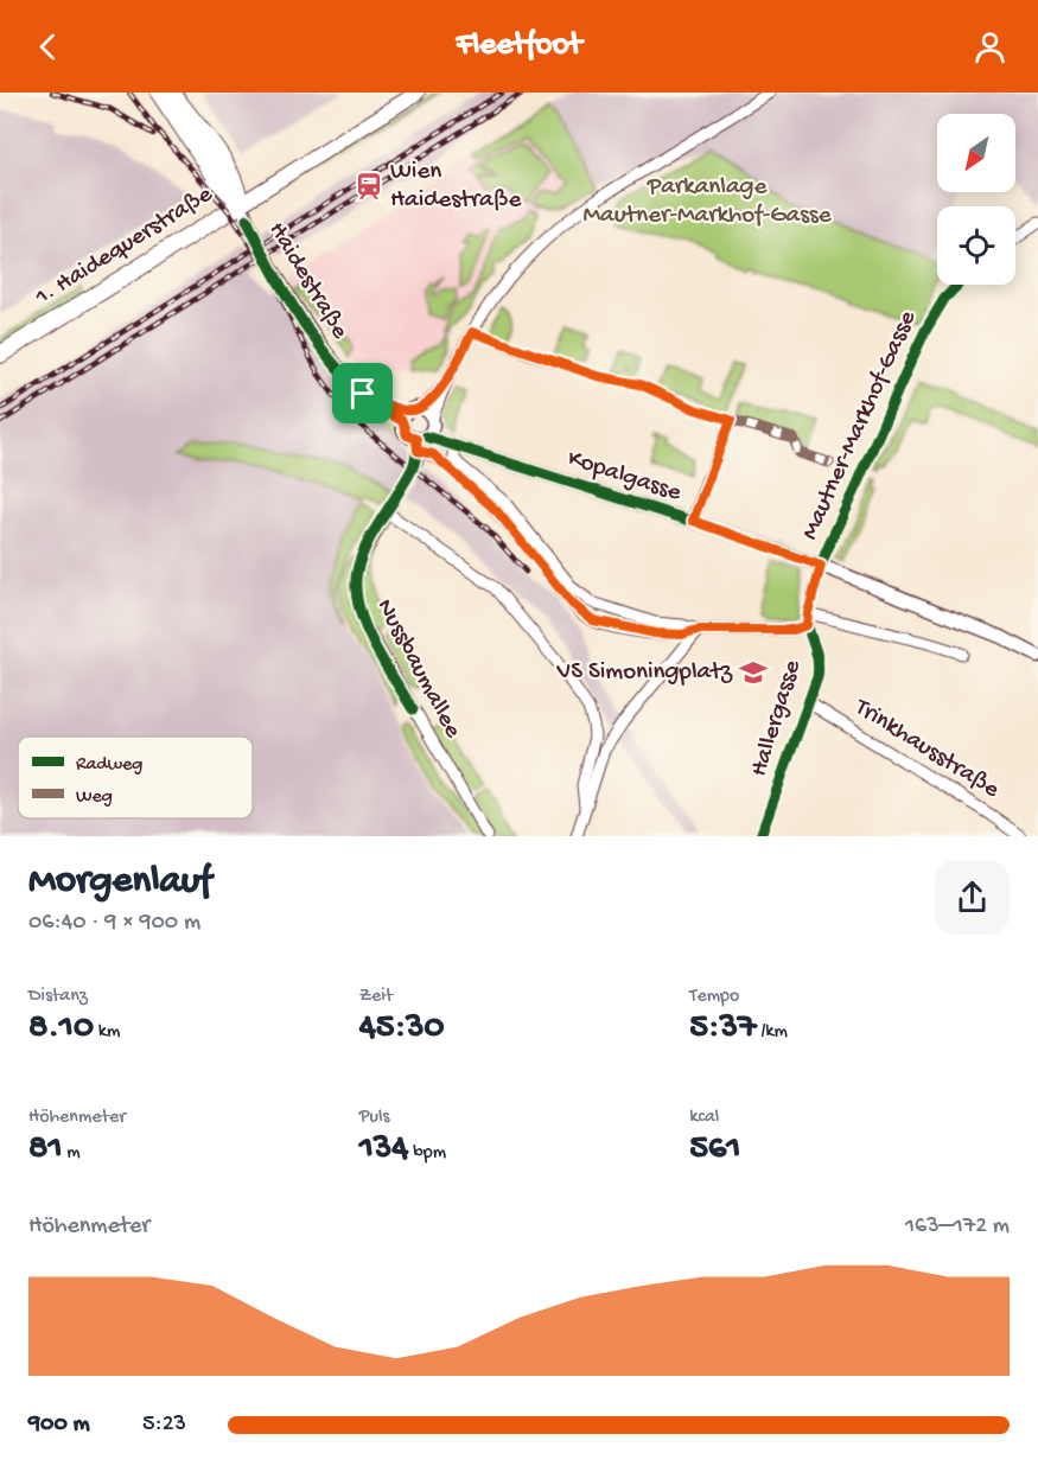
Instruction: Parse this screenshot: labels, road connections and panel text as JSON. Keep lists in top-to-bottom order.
{
  "streets": {
    "main road": ["1. Haidequerstraße", "Haidestraße"],
    "street": [
      "Mautner-Markhof-Gasse",
      "Kopalgasse",
      "Nussbaumallee",
      "Hallergasse",
      "Trinkhausstraße"
    ]
  },
  "crossings": [
    ["1. Haidequerstraße", "Haidestraße"],
    ["Haidestraße", "Kopalgasse"],
    ["Haidestraße", "Nussbaumallee"],
    ["Mautner-Markhof-Gasse", "Kopalgasse"],
    ["Mautner-Markhof-Gasse", "Hallergasse"],
    ["Kopalgasse", "Nussbaumallee"],
    ["Hallergasse", "Trinkhausstraße"]
  ],
  "parks": ["Parkanlage Mautner-Markhof-Gasse"],
  "places": {
    "station": ["Wien Haidestraße"],
    "school or university": ["VS Simoningplatz"]
  },
  "legend": ["Radweg", "Weg"],
  "north": "bottom left",
  "page": {
    "header": "Fleetfoot",
    "heading": ["Morgenlauf", "06:40 · 9 × 900 m"],
    "stats": [
      ["Distanz", "8.10 km"],
      ["Zeit", "45:30"],
      ["Tempo", "5:37 /km"],
      ["Höhenmeter", "81 m"],
      ["Puls", "134 bpm"],
      ["kcal", "561"]
    ],
    "chart": ["Höhenmeter", "163–172 m"],
    "list": [
      {
        "name": "900 m",
        "note": "5:23"
      }
    ]
  }
}
